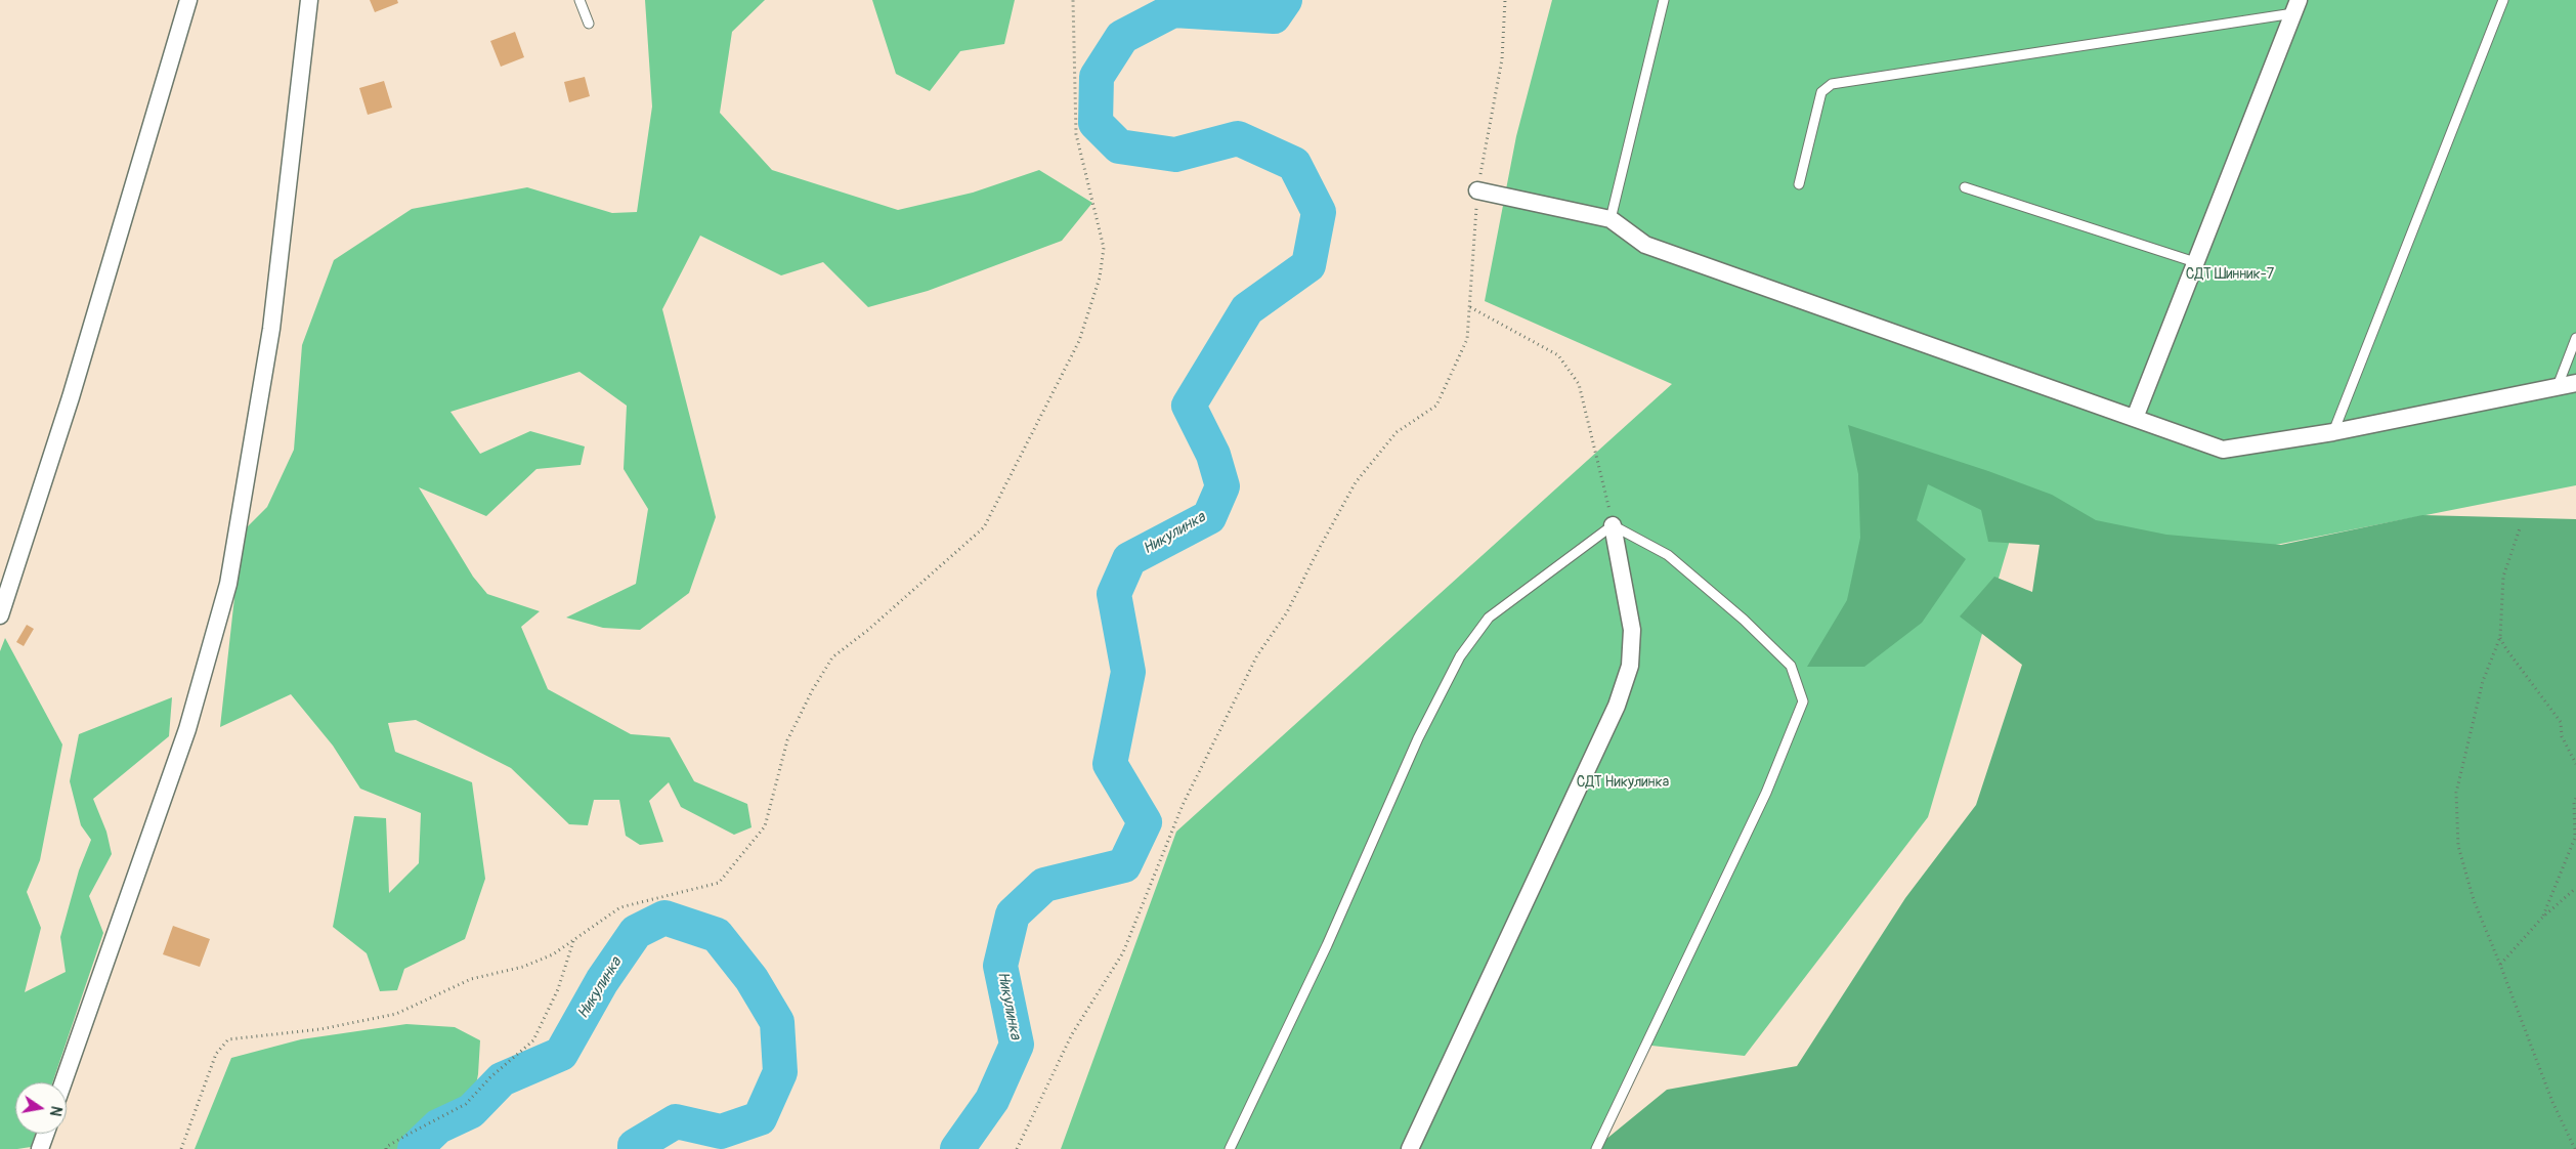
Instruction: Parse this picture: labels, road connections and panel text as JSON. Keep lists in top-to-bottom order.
{
  "water": ["Никулинка"],
  "parks": ["СДТ Шинник-7", "СДТ Никулинка"],
  "north": "right"
}
